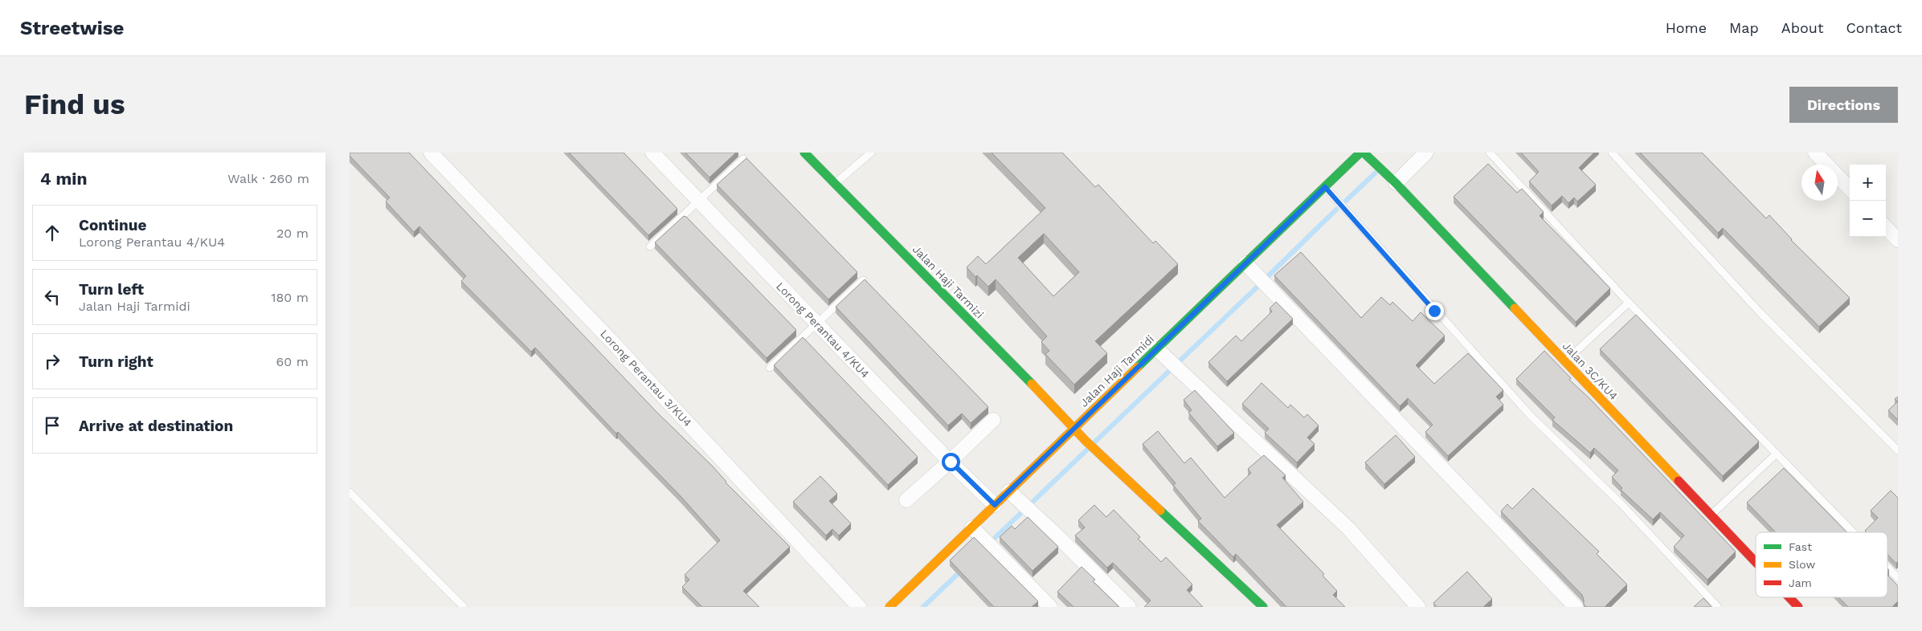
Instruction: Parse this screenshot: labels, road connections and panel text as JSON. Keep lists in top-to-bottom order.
{
  "streets": {
    "street": [
      "Jalan Haji Tarmizi",
      "Lorong Perantau 4/KU4",
      "Jalan Haji Tarmidi",
      "Jalan 3C/KU4",
      "Lorong Perantau 3/KU4"
    ]
  },
  "crossings": [
    ["Jalan Haji Tarmizi", "Jalan Haji Tarmidi"],
    ["Lorong Perantau 4/KU4", "Jalan Haji Tarmidi"]
  ],
  "legend": ["Fast", "Slow", "Jam"],
  "north": "top",
  "page": {
    "header": "Streetwise",
    "nav": [
      "Home",
      "Map",
      "About",
      "Contact"
    ],
    "buttons": "Directions",
    "title": "Find us",
    "heading": ["4 min", "Walk · 260 m"],
    "map_buttons": ["+", "−"],
    "list": [
      ["Continue", "Lorong Perantau 4/KU4", "20 m"],
      ["Turn left", "Jalan Haji Tarmidi", "180 m"],
      ["Turn right", "60 m"],
      "Arrive at destination"
    ]
  }
}
